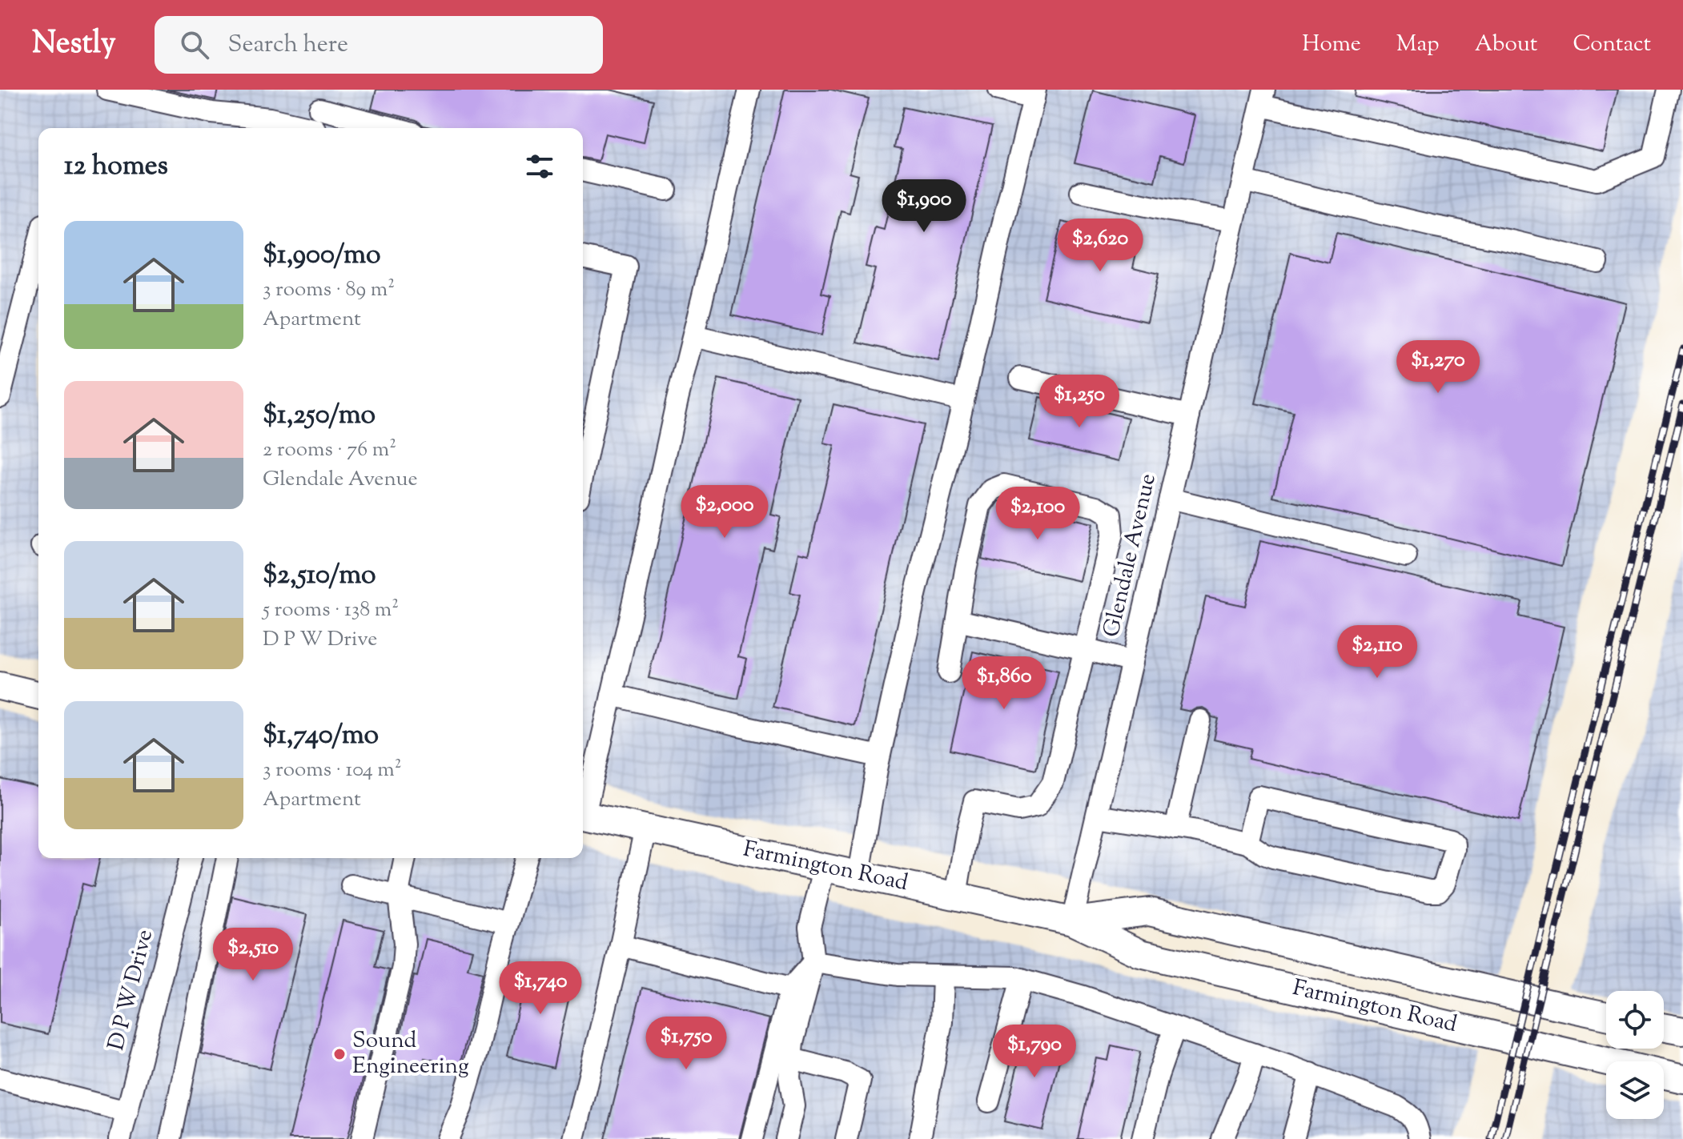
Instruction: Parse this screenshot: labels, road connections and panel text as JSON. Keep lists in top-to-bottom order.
{
  "streets": {
    "main road": ["Farmington Road"],
    "street": ["Glendale Avenue", "D P W Drive"]
  },
  "crossings": [
    ["Glendale Avenue", "Farmington Road"]
  ],
  "places": ["Sound Engineering"],
  "page": {
    "header": "Nestly",
    "search": "Search here",
    "nav": [
      "Home",
      "Map",
      "About",
      "Contact"
    ],
    "heading": "12 homes",
    "price": [
      "$1,900",
      "$2,620",
      "$1,270",
      "$1,250",
      "$2,000",
      "$2,100",
      "$2,110",
      "$1,860",
      "$2,510",
      "$1,740",
      "$1,750",
      "$1,790"
    ],
    "list": [
      {
        "name": "$1,900/mo",
        "note": "3 rooms · 89 m² · Apartment"
      },
      {
        "name": "$1,250/mo",
        "note": "2 rooms · 76 m² · Glendale Avenue"
      },
      {
        "name": "$2,510/mo",
        "note": "5 rooms · 138 m² · D P W Drive"
      },
      {
        "name": "$1,740/mo",
        "note": "3 rooms · 104 m² · Apartment"
      }
    ]
  }
}
